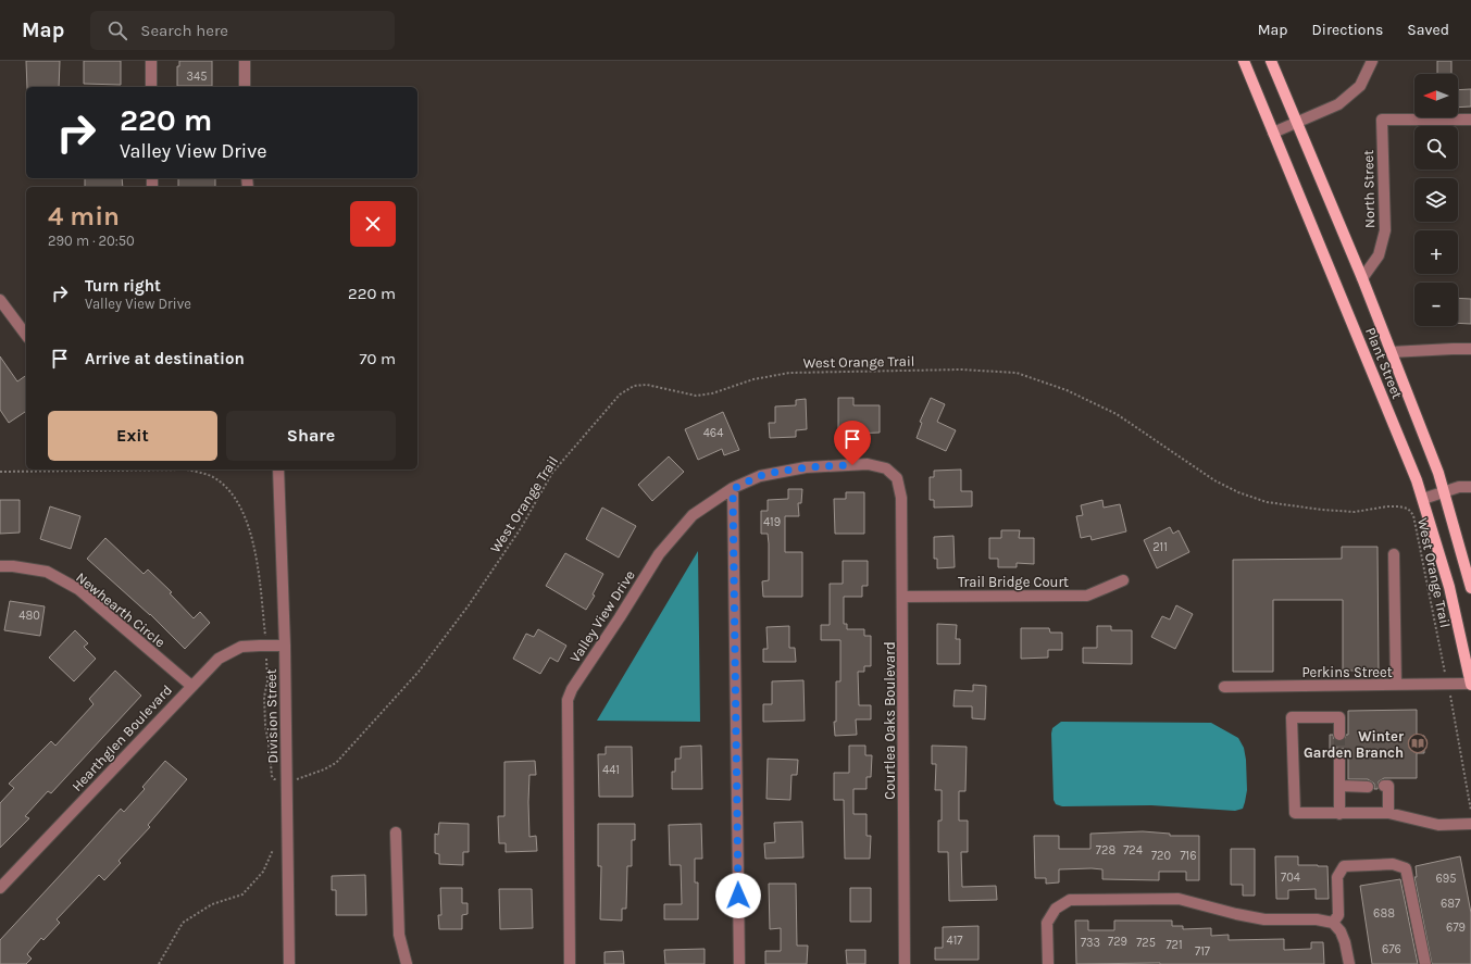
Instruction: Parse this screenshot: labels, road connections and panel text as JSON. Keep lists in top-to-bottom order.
{
  "streets": {
    "main road": ["Plant Street"],
    "street": [
      "North Street",
      "Trail Bridge Court",
      "Newhearth Circle",
      "Valley View Drive",
      "Perkins Street",
      "Division Street",
      "Courtlea Oaks Boulevard",
      "Hearthglen Boulevard"
    ],
    "path": ["West Orange Trail"]
  },
  "crossings": [
    ["North Street", "Plant Street"],
    ["Plant Street", "Perkins Street"],
    ["Trail Bridge Court", "Courtlea Oaks Boulevard"],
    ["Newhearth Circle", "Hearthglen Boulevard"],
    ["Valley View Drive", "Courtlea Oaks Boulevard"],
    ["Division Street", "Hearthglen Boulevard"]
  ],
  "places": {
    "library": ["Winter Garden Branch"]
  },
  "house_numbers": [
    "345",
    "464",
    "419",
    "211",
    "480",
    "441",
    "728",
    "724",
    "720",
    "716",
    "704",
    "695",
    "687",
    "688",
    "679",
    "417",
    "729",
    "733",
    "725",
    "721",
    "676",
    "717"
  ],
  "north": "left",
  "page": {
    "header": "Map",
    "search": "Search here",
    "nav": ["Map", "Directions", "Saved"],
    "map_buttons": ["+", "−"],
    "turn": ["220 m", "Valley View Drive"],
    "heading": ["4 min", "290 m · 20:50"],
    "list": [
      {
        "name": "Turn right",
        "note": "Valley View Drive",
        "value": "220 m"
      },
      {
        "name": "Arrive at destination",
        "value": "70 m"
      }
    ],
    "buttons": ["Exit", "Share"]
  }
}
